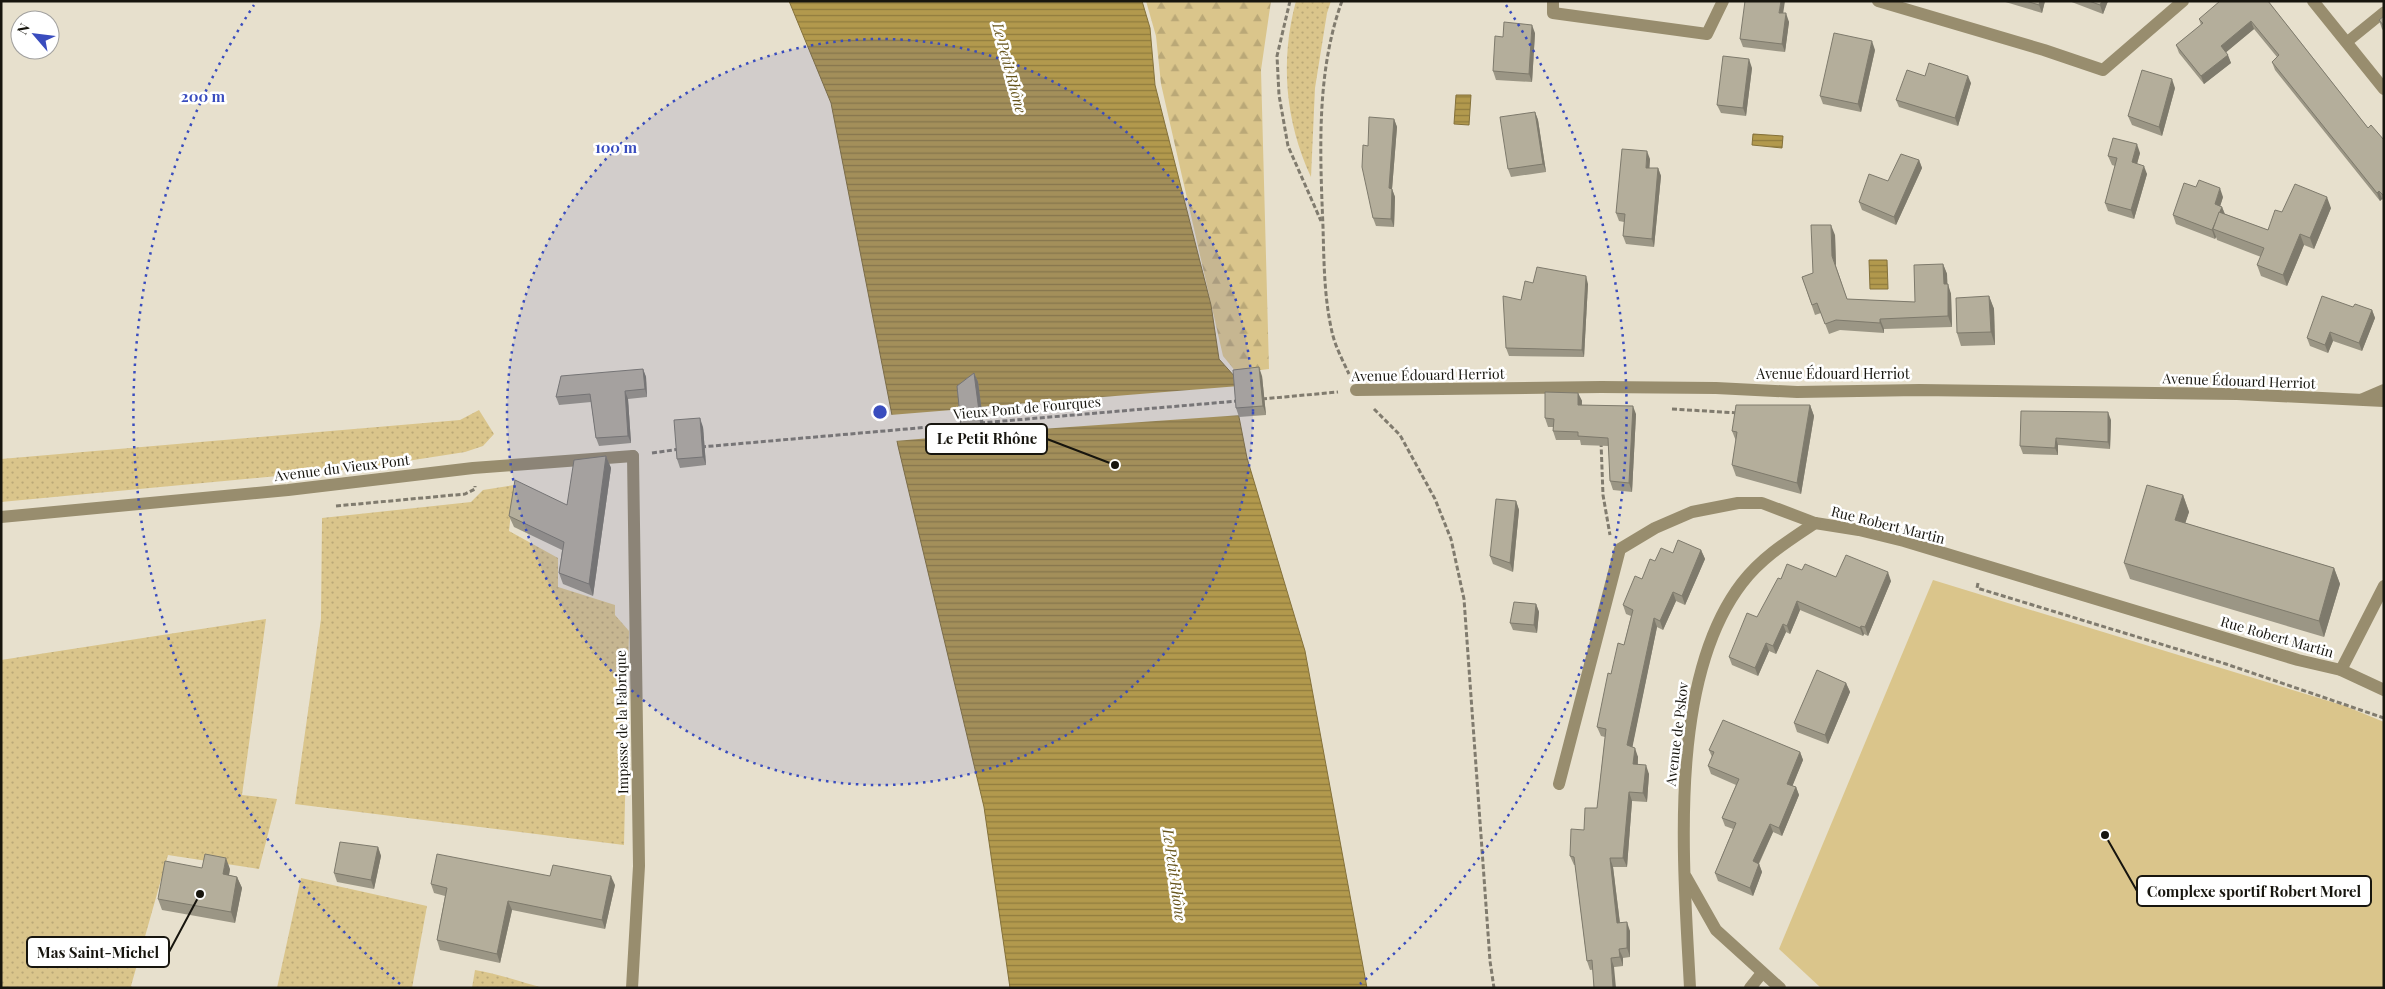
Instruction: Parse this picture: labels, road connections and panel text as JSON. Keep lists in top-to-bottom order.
{
  "streets": {
    "street": [
      "Avenue Édouard Herriot",
      "Avenue du Vieux Pont",
      "Rue Robert Martin",
      "Impasse de la Fabrique",
      "Avenue de Pskov"
    ],
    "path": ["Vieux Pont de Fourques"]
  },
  "crossings": [
    ["Avenue du Vieux Pont", "Impasse de la Fabrique"],
    ["Rue Robert Martin", "Avenue de Pskov"]
  ],
  "water": ["Le Petit Rhône"],
  "places": ["Le Petit Rhône", "Complexe sportif Robert Morel", "Mas Saint-Michel"],
  "north": "top left",
  "rings": ["200 m", "100 m"]
}
